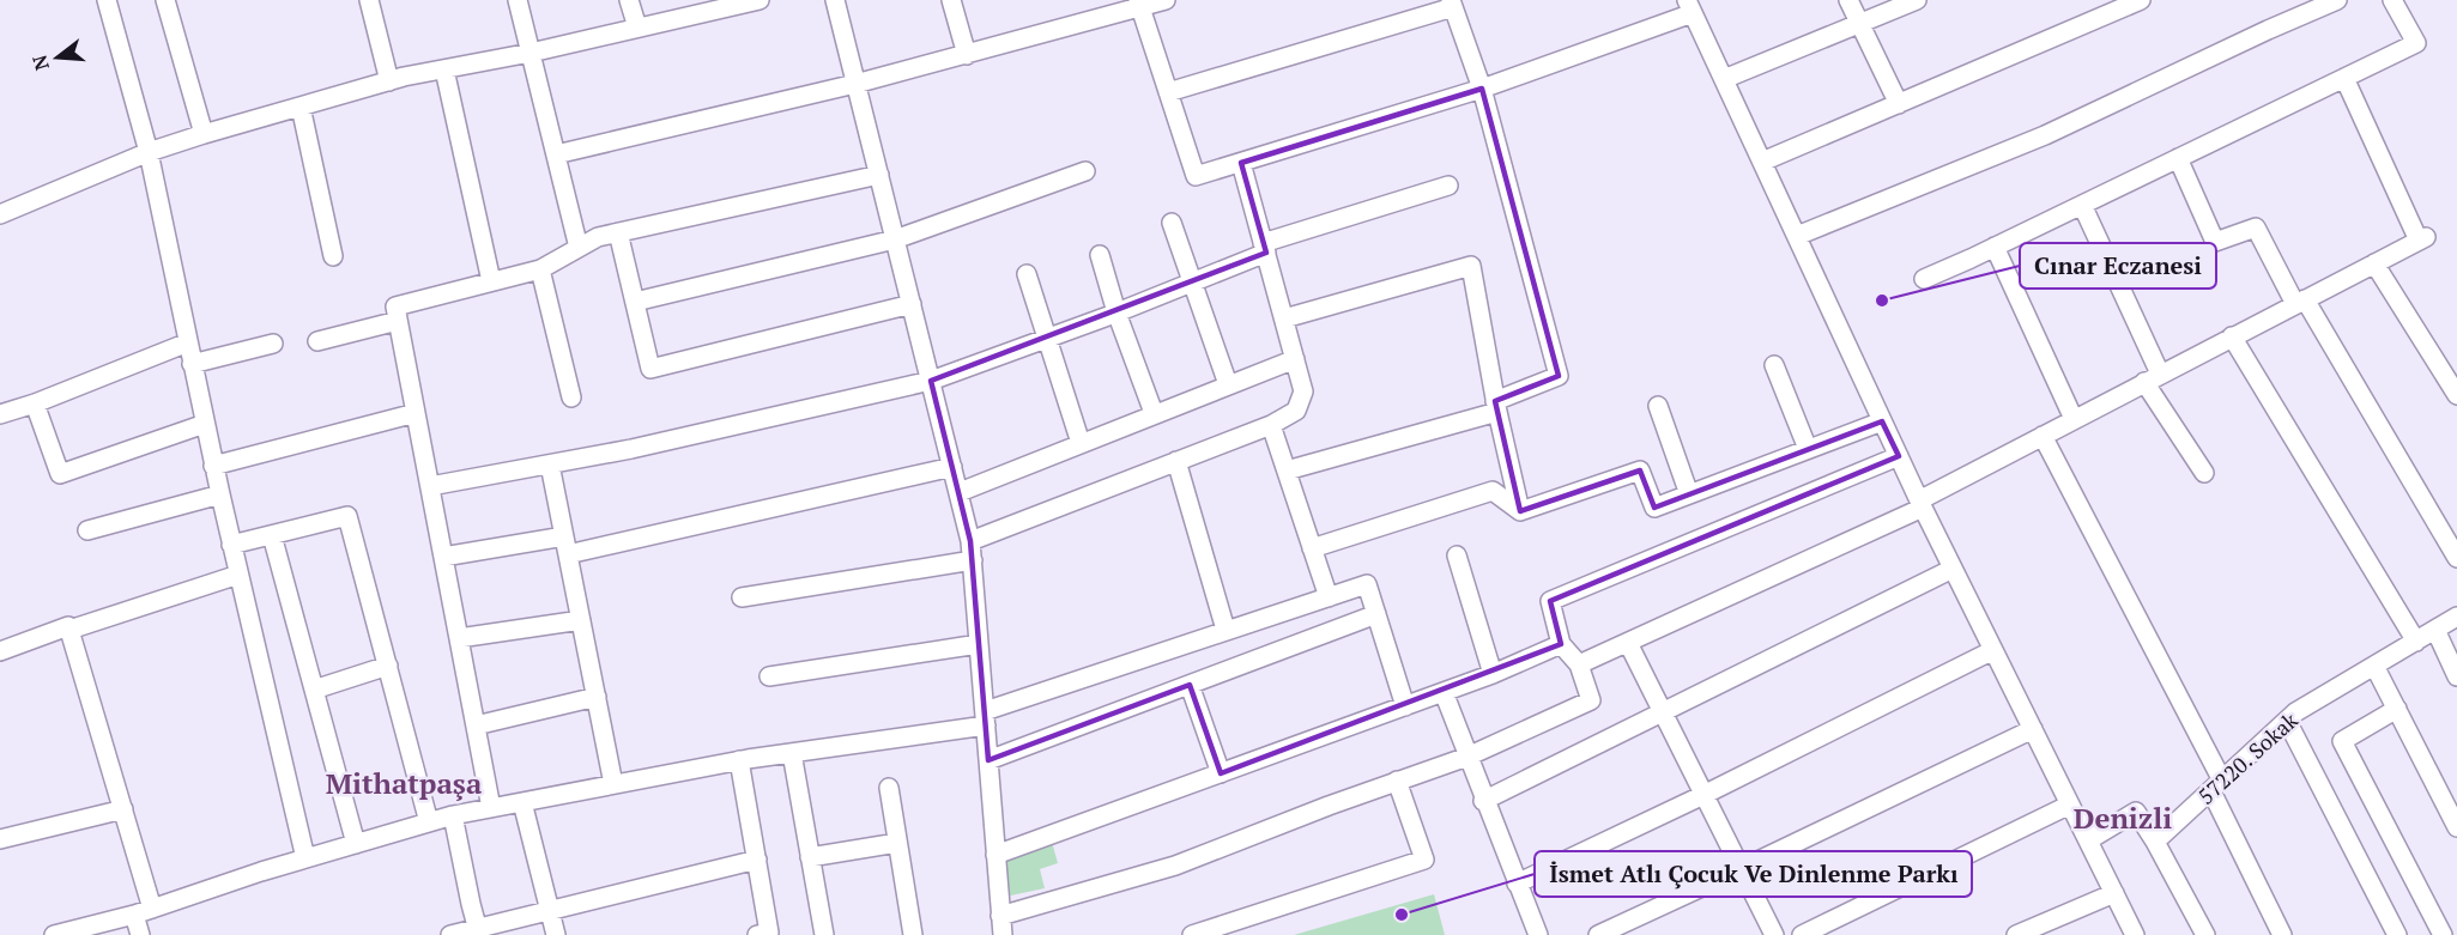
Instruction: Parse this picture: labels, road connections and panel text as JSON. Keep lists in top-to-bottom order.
{
  "streets": {
    "street": ["57220. Sokak"]
  },
  "districts": ["Mithatpaşa", "Denizli"],
  "places": ["Cınar Eczanesi", "İsmet Atlı Çocuk Ve Dinlenme Parkı"],
  "north": "left"
}
